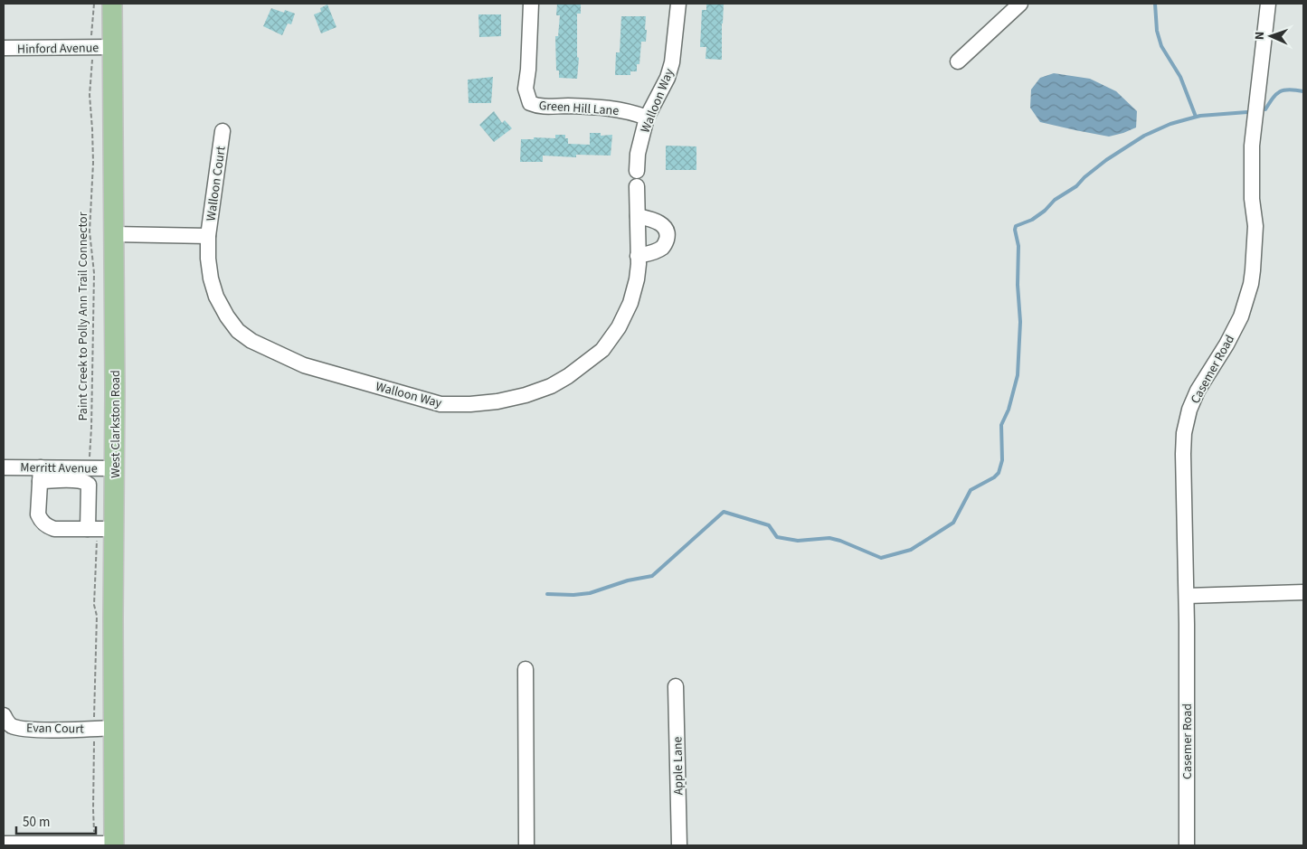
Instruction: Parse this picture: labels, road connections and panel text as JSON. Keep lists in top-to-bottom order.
{
  "streets": {
    "main road": ["West Clarkston Road"],
    "street": [
      "Hinford Avenue",
      "Walloon Way",
      "Green Hill Lane",
      "Walloon Court",
      "Casemer Road",
      "Merritt Avenue",
      "Evan Court",
      "Apple Lane"
    ],
    "path": ["Paint Creek to Polly Ann Trail Connector"]
  },
  "crossings": [
    ["Hinford Avenue", "Paint Creek to Polly Ann Trail Connector"],
    ["Hinford Avenue", "West Clarkston Road"],
    ["Walloon Way", "Green Hill Lane"],
    ["Walloon Way", "Walloon Court"],
    ["Paint Creek to Polly Ann Trail Connector", "Merritt Avenue"],
    ["West Clarkston Road", "Merritt Avenue"],
    ["West Clarkston Road", "Evan Court"]
  ],
  "scale_bar": "50 m",
  "north": "left"
}
